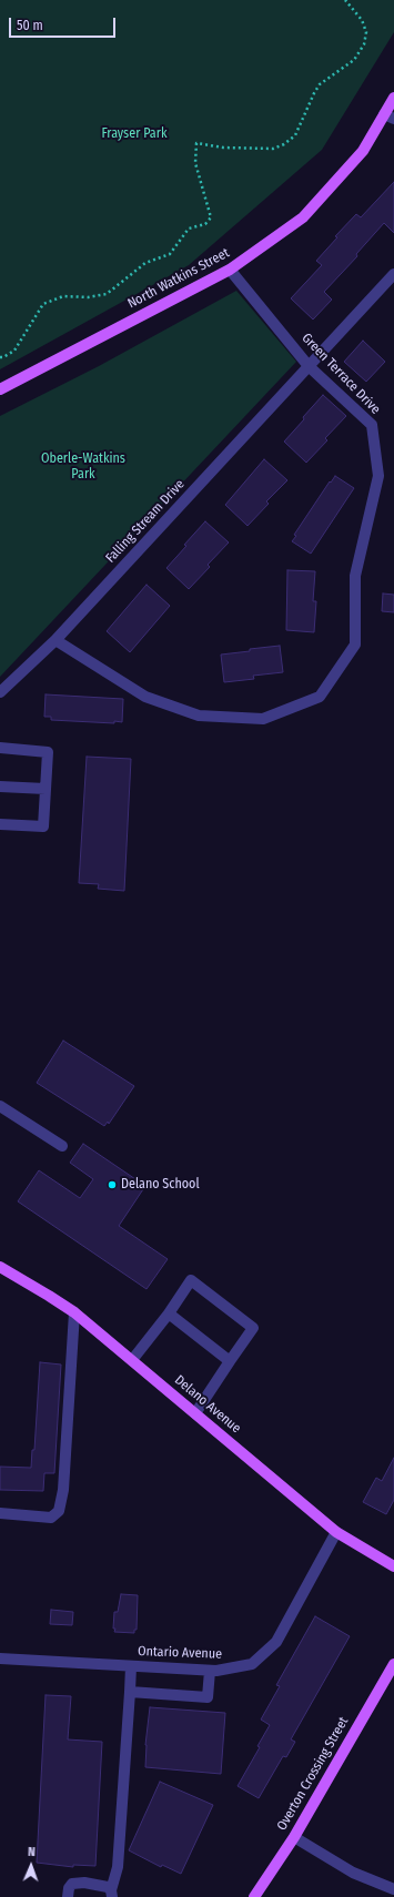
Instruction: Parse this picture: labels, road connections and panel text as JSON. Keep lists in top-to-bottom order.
{
  "streets": {
    "main road": ["North Watkins Street", "Delano Avenue", "Overton Crossing Street"],
    "street": ["Green Terrace Drive", "Falling Stream Drive", "Ontario Avenue"]
  },
  "crossings": [
    ["North Watkins Street", "Green Terrace Drive"],
    ["Green Terrace Drive", "Falling Stream Drive"],
    ["Delano Avenue", "Ontario Avenue"]
  ],
  "parks": ["Frayser Park", "Oberle-Watkins Park"],
  "places": ["Delano School"],
  "scale_bar": "50 m",
  "north": "top"
}
